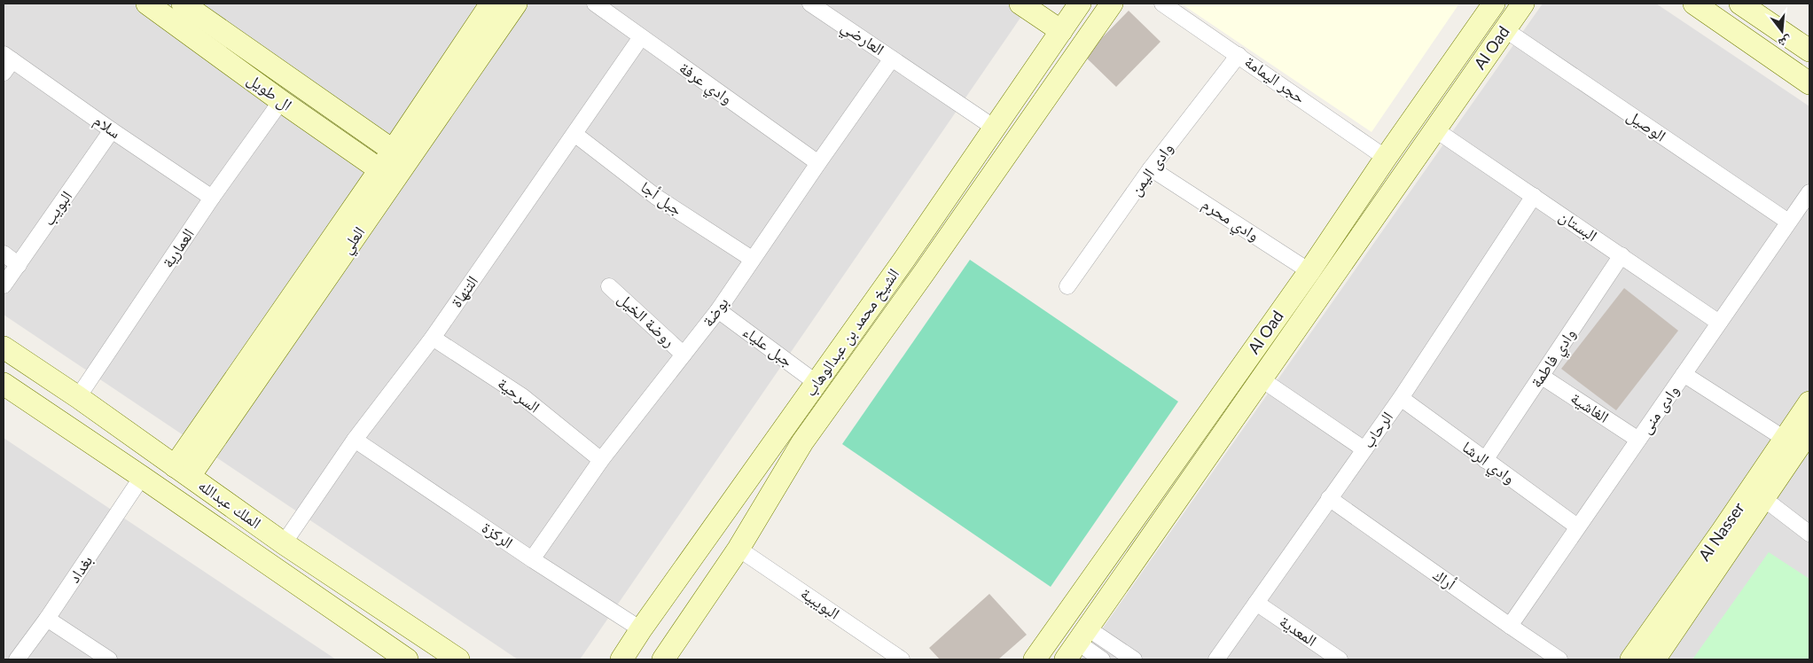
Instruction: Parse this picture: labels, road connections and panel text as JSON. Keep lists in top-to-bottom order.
{
  "streets": {
    "street": [
      "العارضي",
      "Al Oad",
      "حجر اليمامة",
      "وادي عرفة",
      "ال طويل",
      "الوصيل",
      "سلام",
      "وادى اليمن",
      "جبل أجا",
      "البويب",
      "وادي محرم",
      "البستان",
      "العلي",
      "العمارية",
      "التنهاة",
      "بوضة",
      "روضة الخيل",
      "الشيخ محمد بن عبدالوهاب",
      "جبل علياء",
      "وادي فاطمة",
      "السرحية",
      "الغاشية",
      "وادى منى",
      "الرحاب",
      "وادي الرشا",
      "الملك عبدالله",
      "Al Nasser",
      "الركزة",
      "بغداد",
      "أراك",
      "البويبية",
      "المعدية"
    ]
  },
  "crossings": [
    ["العارضي", "بوضة"],
    ["العارضي", "الشيخ محمد بن عبدالوهاب"],
    ["Al Oad", "حجر اليمامة"],
    ["Al Oad", "الوصيل"],
    ["Al Oad", "وادي محرم"],
    ["Al Oad", "البستان"],
    ["حجر اليمامة", "وادى اليمن"],
    ["وادي عرفة", "التنهاة"],
    ["وادي عرفة", "بوضة"],
    ["ال طويل", "العلي"],
    ["ال طويل", "العمارية"],
    ["الوصيل", "وادى منى"],
    ["سلام", "البويب"],
    ["سلام", "العمارية"],
    ["وادى اليمن", "وادي محرم"],
    ["جبل أجا", "التنهاة"],
    ["جبل أجا", "بوضة"],
    ["البستان", "وادي فاطمة"],
    ["البستان", "وادى منى"],
    ["البستان", "الرحاب"],
    ["العلي", "الملك عبدالله"],
    ["العمارية", "الملك عبدالله"],
    ["التنهاة", "السرحية"],
    ["التنهاة", "الملك عبدالله"],
    ["التنهاة", "الركزة"],
    ["بوضة", "روضة الخيل"],
    ["بوضة", "جبل علياء"],
    ["بوضة", "السرحية"],
    ["بوضة", "الركزة"],
    ["الشيخ محمد بن عبدالوهاب", "جبل علياء"],
    ["الشيخ محمد بن عبدالوهاب", "الركزة"],
    ["الشيخ محمد بن عبدالوهاب", "البويبية"],
    ["وادي فاطمة", "الغاشية"],
    ["وادي فاطمة", "وادي الرشا"],
    ["الغاشية", "وادى منى"],
    ["وادى منى", "وادي الرشا"],
    ["وادى منى", "أراك"],
    ["الرحاب", "وادي الرشا"],
    ["الرحاب", "أراك"],
    ["الرحاب", "المعدية"],
    ["الملك عبدالله", "بغداد"]
  ],
  "north": "bottom"
}
